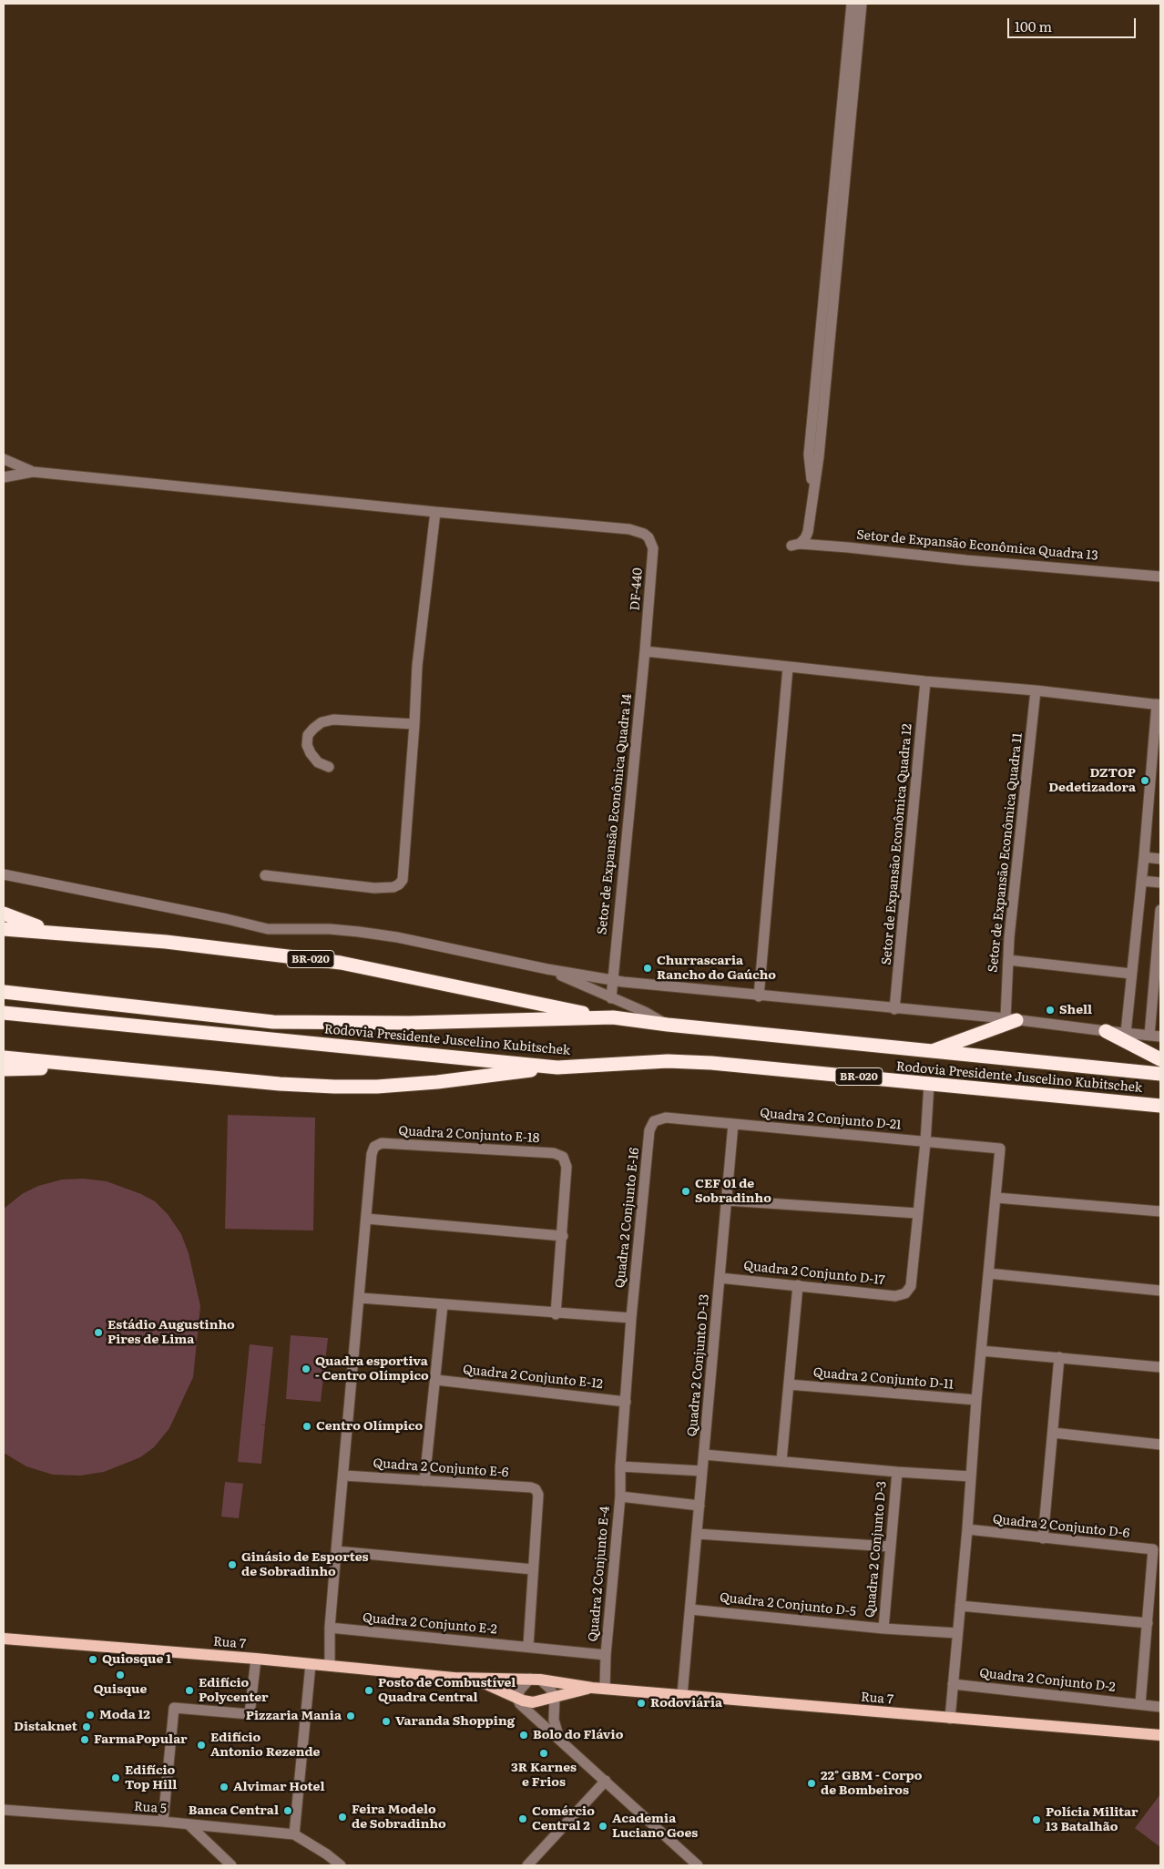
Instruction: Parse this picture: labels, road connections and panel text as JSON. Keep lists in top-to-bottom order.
{
  "streets": {
    "highway": ["BR-020", "Rodovia Presidente Juscelino Kubitschek"],
    "main road": ["Rua 7"],
    "street": [
      "Setor de Expansão Econômica Quadra 13",
      "DF-440",
      "Setor de Expansão Econômica Quadra 14",
      "Setor de Expansão Econômica Quadra 12",
      "Setor de Expansão Econômica Quadra 11",
      "Quadra 2 Conjunto D-21",
      "Quadra 2 Conjunto E-18",
      "Quadra 2 Conjunto E-16",
      "Quadra 2 Conjunto D-17",
      "Quadra 2 Conjunto D-13",
      "Quadra 2 Conjunto E-12",
      "Quadra 2 Conjunto D-11",
      "Quadra 2 Conjunto E-6",
      "Quadra 2 Conjunto D-6",
      "Quadra 2 Conjunto D-3",
      "Quadra 2 Conjunto E-4",
      "Quadra 2 Conjunto D-5",
      "Quadra 2 Conjunto E-2",
      "Quadra 2 Conjunto D-2",
      "Rua 5"
    ]
  },
  "crossings": [
    ["DF-440", "Setor de Expansão Econômica Quadra 14"],
    ["BR-020", "Rodovia Presidente Juscelino Kubitschek"],
    ["Quadra 2 Conjunto D-21", "Quadra 2 Conjunto E-16"],
    ["Quadra 2 Conjunto D-21", "Quadra 2 Conjunto D-13"],
    ["Quadra 2 Conjunto E-16", "Quadra 2 Conjunto E-12"],
    ["Quadra 2 Conjunto E-16", "Quadra 2 Conjunto E-4"],
    ["Quadra 2 Conjunto D-17", "Quadra 2 Conjunto D-13"],
    ["Quadra 2 Conjunto D-13", "Quadra 2 Conjunto D-5"],
    ["Quadra 2 Conjunto D-13", "Rua 7"],
    ["Quadra 2 Conjunto E-12", "Quadra 2 Conjunto E-4"],
    ["Quadra 2 Conjunto D-3", "Quadra 2 Conjunto D-5"],
    ["Quadra 2 Conjunto E-4", "Quadra 2 Conjunto E-2"],
    ["Quadra 2 Conjunto E-4", "Rua 7"]
  ],
  "places": [
    "DZTOP Dedetizadora",
    "Churrascaria Rancho do Gaúcho",
    "Shell",
    "CEF 01 de Sobradinho",
    "Estádio Augustinho Pires de Lima",
    "Quadra esportiva - Centro Olímpico",
    "Centro Olímpico",
    "Ginásio de Esportes de Sobradinho",
    "Quiosque 1",
    "Quisque",
    "Edifício Polycenter",
    "Posto de Combustível Quadra Central",
    "Rodoviária",
    "Moda 12",
    "Pizzaria Mania",
    "Varanda Shopping",
    "Distaknet",
    "Bolo do Flávio",
    "FarmaPopular",
    "Edifício Antonio Rezende",
    "3R Karnes e Frios",
    "Edifício Top Hill",
    "22° GBM - Corpo de Bombeiros",
    "Alvimar Hotel",
    "Banca Central",
    "Feira Modelo de Sobradinho",
    "Comércio Central 2",
    "Polícia Militar 13 Batalhão",
    "Academia Luciano Goes"
  ],
  "scale_bar": "100 m"
}
